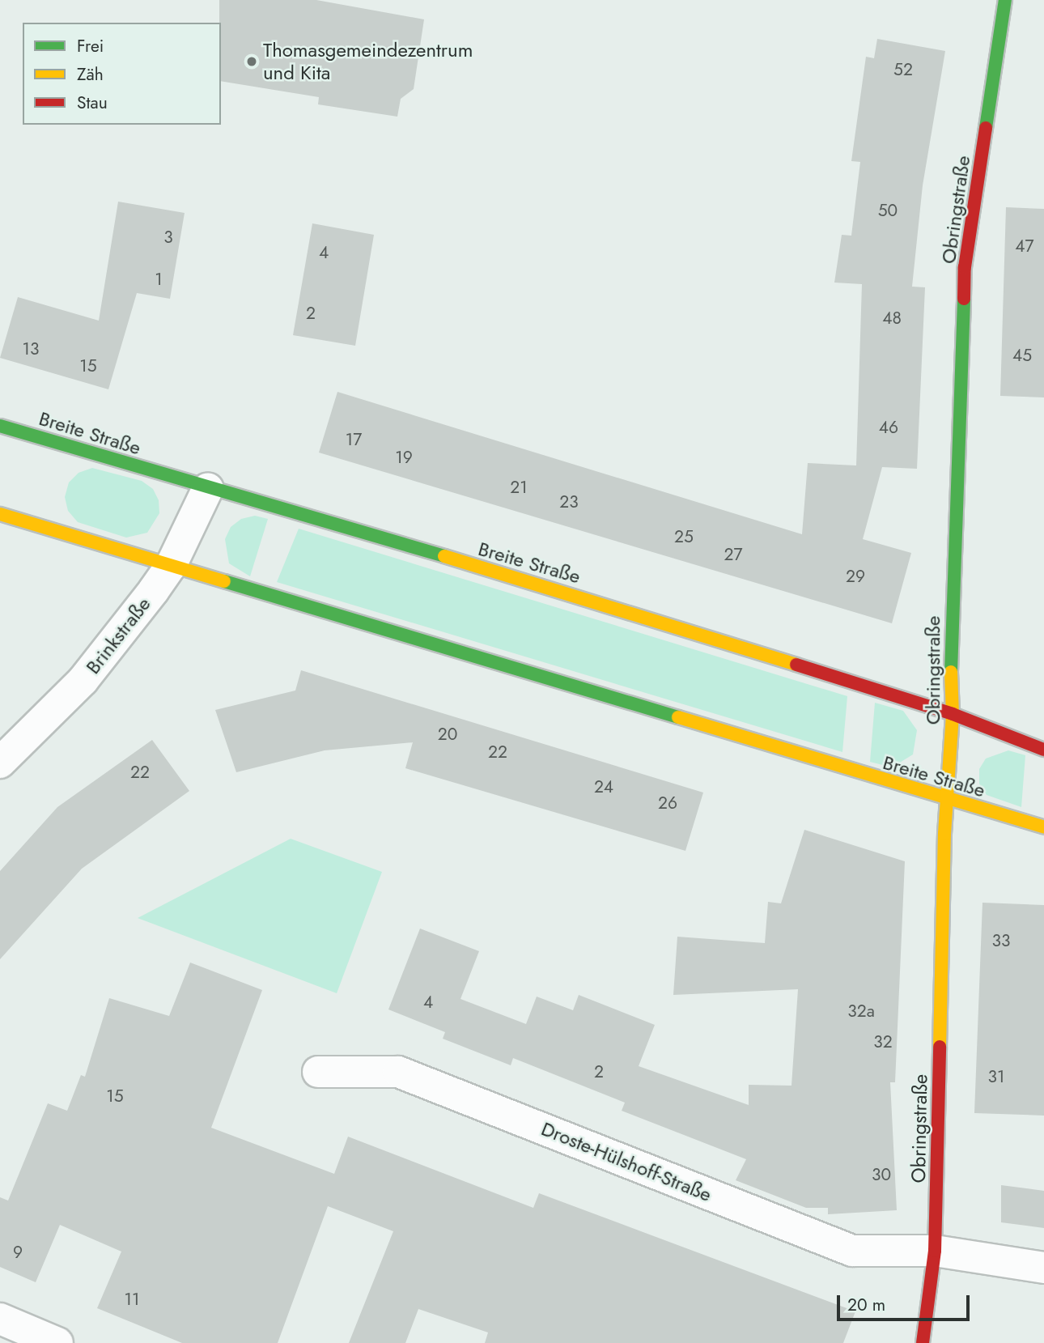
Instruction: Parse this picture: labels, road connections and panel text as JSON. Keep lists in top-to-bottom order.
{
  "streets": {
    "street": [
      "Obringstraße",
      "Breite Straße",
      "Brinkstraße",
      "Droste-Hülshoff-Straße"
    ]
  },
  "crossings": [
    ["Obringstraße", "Breite Straße"],
    ["Obringstraße", "Droste-Hülshoff-Straße"],
    ["Breite Straße", "Brinkstraße"]
  ],
  "places": ["Thomasgemeindezentrum und Kita"],
  "house_numbers": [
    "52",
    "50",
    "3",
    "47",
    "4",
    "1",
    "2",
    "48",
    "13",
    "45",
    "15",
    "46",
    "17",
    "19",
    "21",
    "23",
    "25",
    "27",
    "29",
    "20",
    "22",
    "22",
    "24",
    "26",
    "33",
    "4",
    "32a",
    "32",
    "2",
    "31",
    "15",
    "30",
    "9",
    "11"
  ],
  "legend": ["Frei", "Zäh", "Stau"],
  "scale_bar": "20 m"
}
